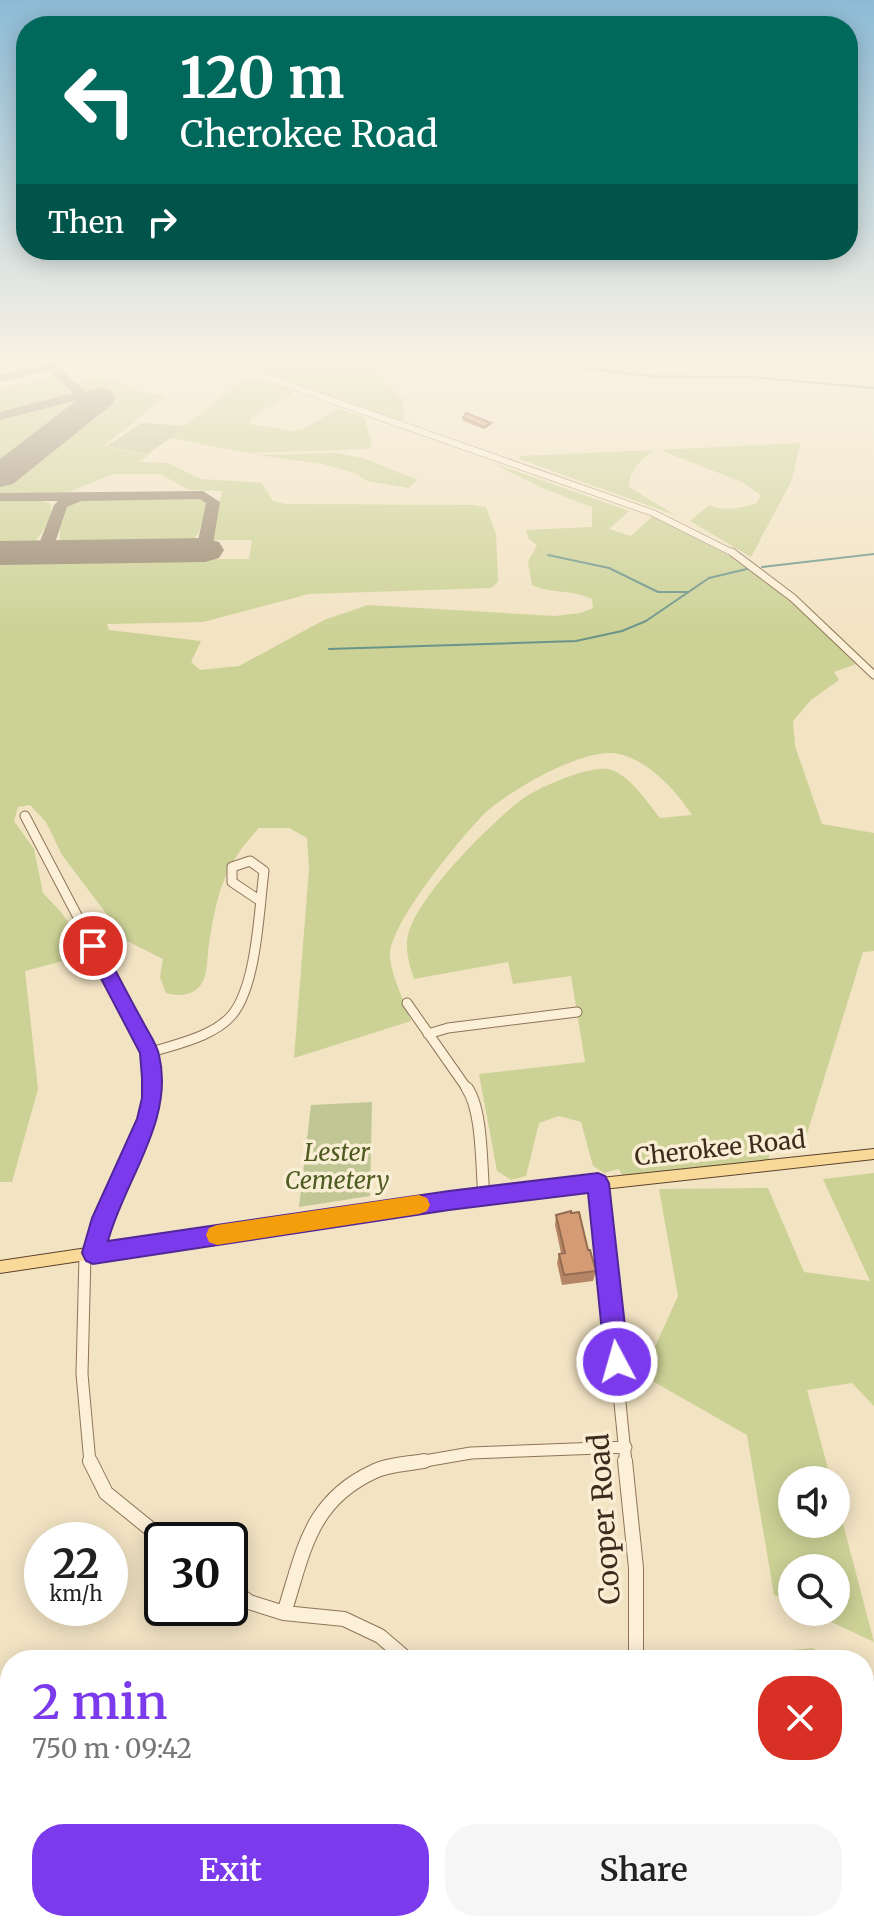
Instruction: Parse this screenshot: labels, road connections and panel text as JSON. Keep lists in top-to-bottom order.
{
  "streets": {
    "main road": ["Cherokee Road"],
    "street": ["Cooper Road"]
  },
  "crossings": [
    ["Cherokee Road", "Cooper Road"]
  ],
  "parks": ["Lester Cemetery"],
  "page": {
    "turn": ["120 m", "Cherokee Road"],
    "then": "Then",
    "speed": "22 km/h",
    "limit": "30",
    "heading": ["2 min", "750 m · 09:42"],
    "buttons": ["Exit", "Share"]
  }
}
